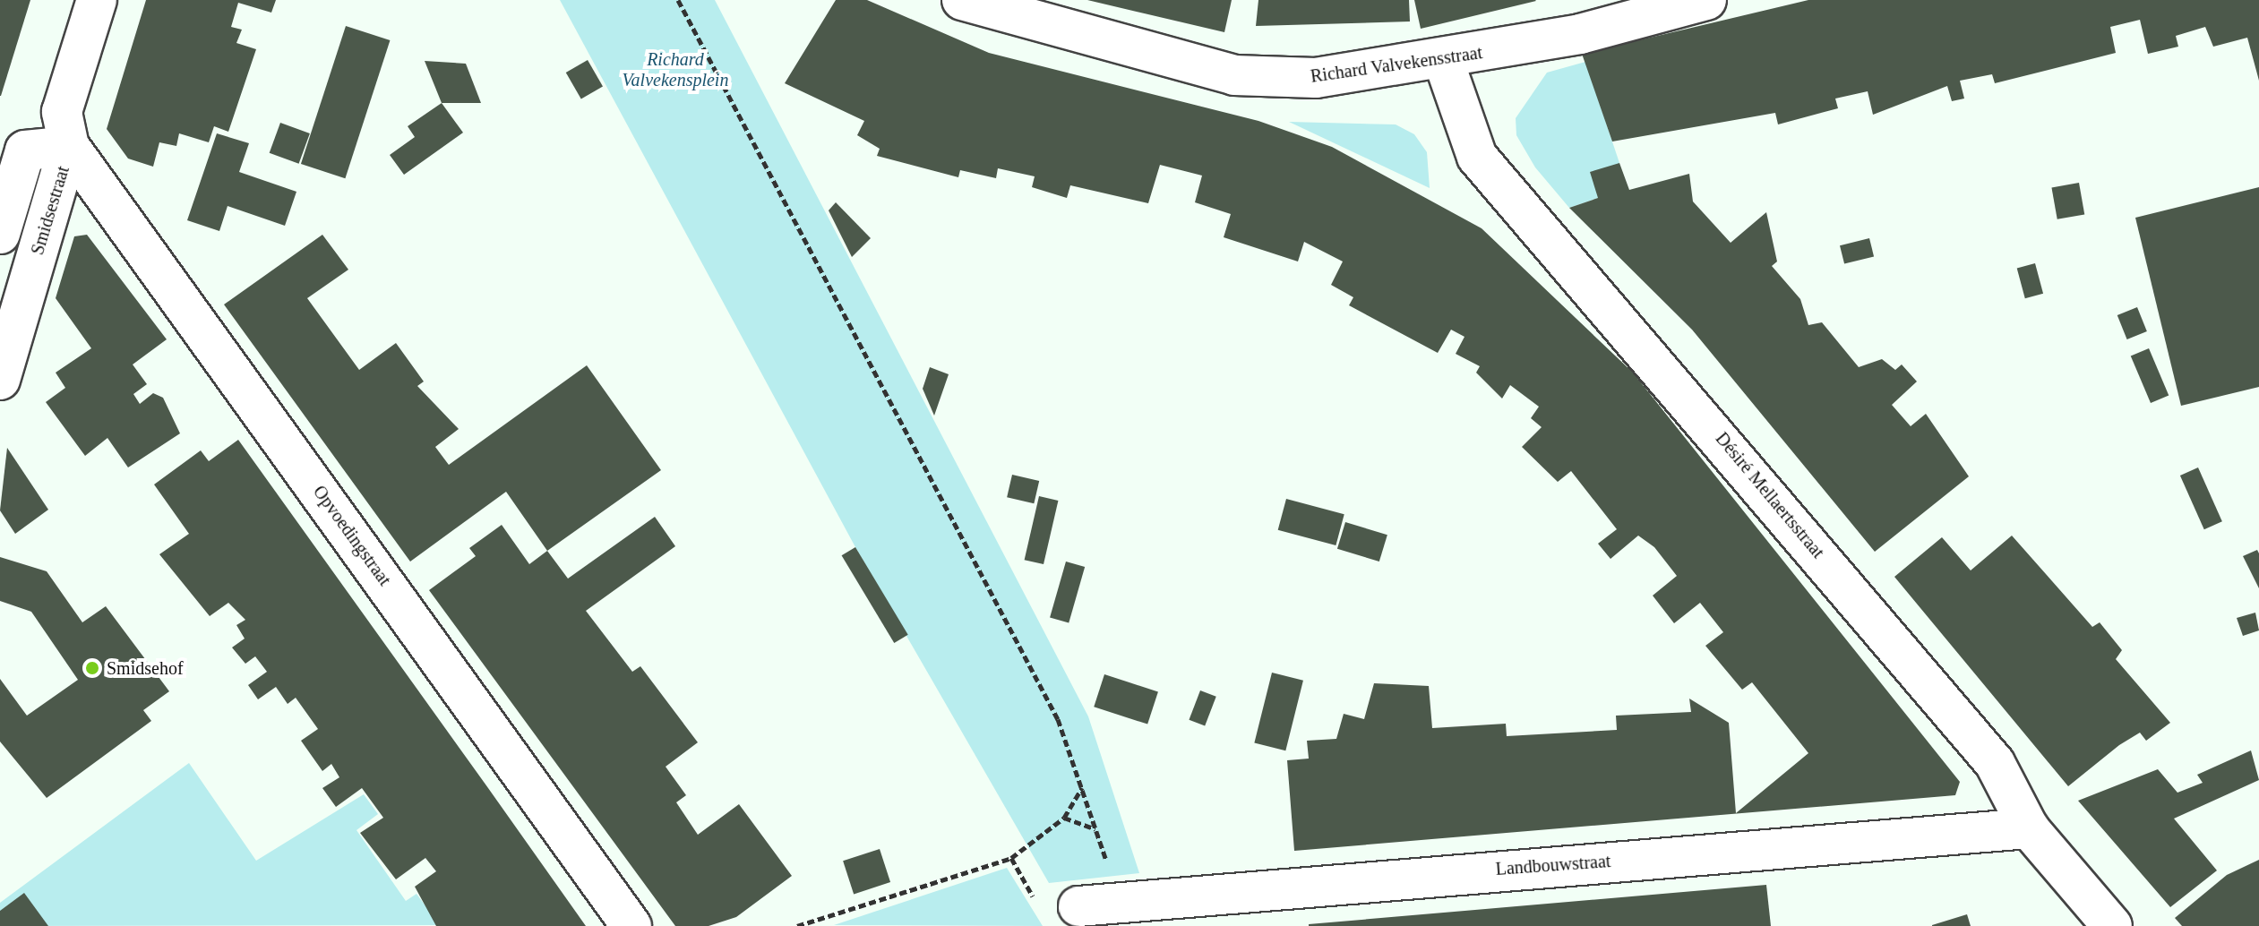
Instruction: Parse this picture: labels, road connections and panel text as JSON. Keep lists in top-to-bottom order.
{
  "streets": {
    "street": [
      "Richard Valvekensstraat",
      "Smidsestraat",
      "Désiré Mellaertsstraat",
      "Opvoedingstraat",
      "Landbouwstraat"
    ]
  },
  "crossings": [
    ["Richard Valvekensstraat", "Désiré Mellaertsstraat"],
    ["Smidsestraat", "Opvoedingstraat"],
    ["Désiré Mellaertsstraat", "Landbouwstraat"]
  ],
  "parks": ["Richard Valvekensplein"],
  "places": ["Smidsehof"]
}
